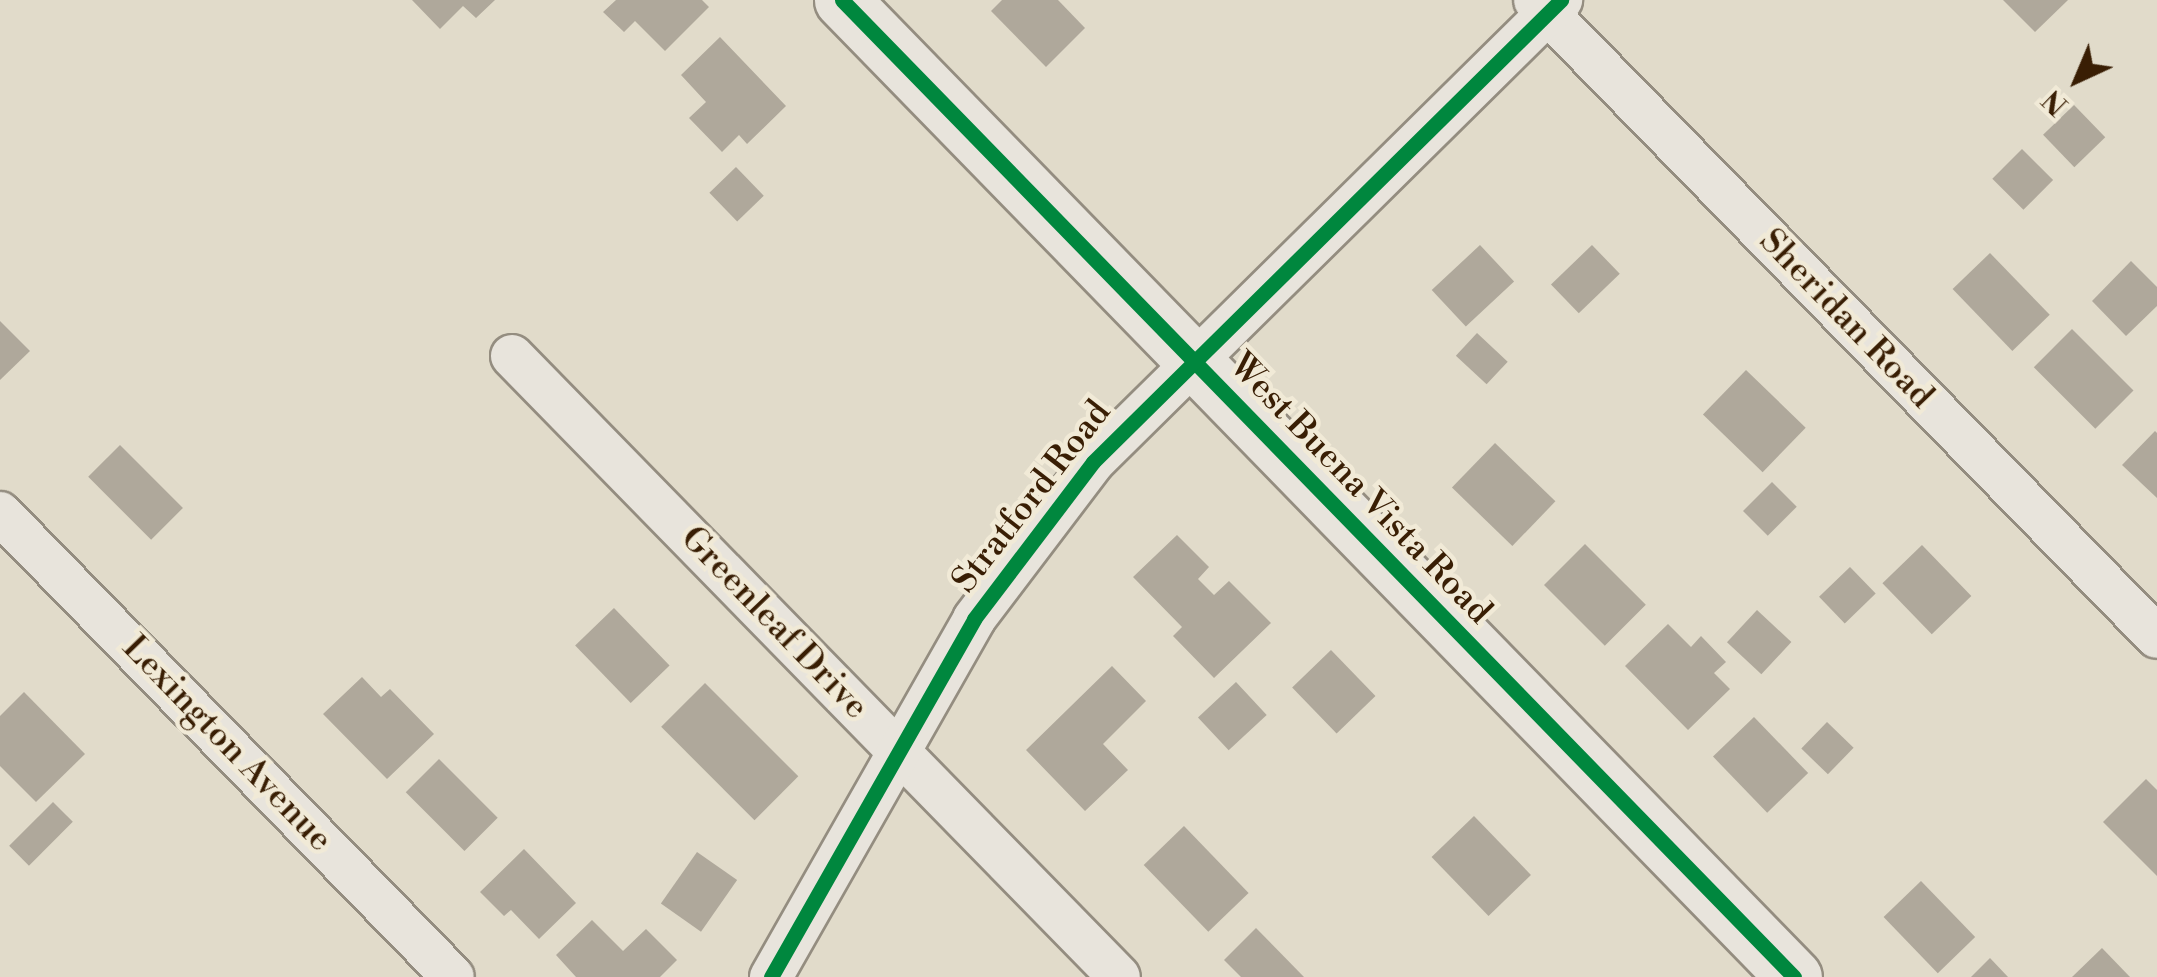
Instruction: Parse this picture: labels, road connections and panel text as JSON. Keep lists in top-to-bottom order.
{
  "streets": {
    "street": [
      "Sheridan Road",
      "West Buena Vista Road",
      "Stratford Road",
      "Greenleaf Drive",
      "Lexington Avenue"
    ]
  },
  "crossings": [
    ["Sheridan Road", "Stratford Road"],
    ["West Buena Vista Road", "Stratford Road"],
    ["Stratford Road", "Greenleaf Drive"]
  ],
  "north": "bottom left"
}
